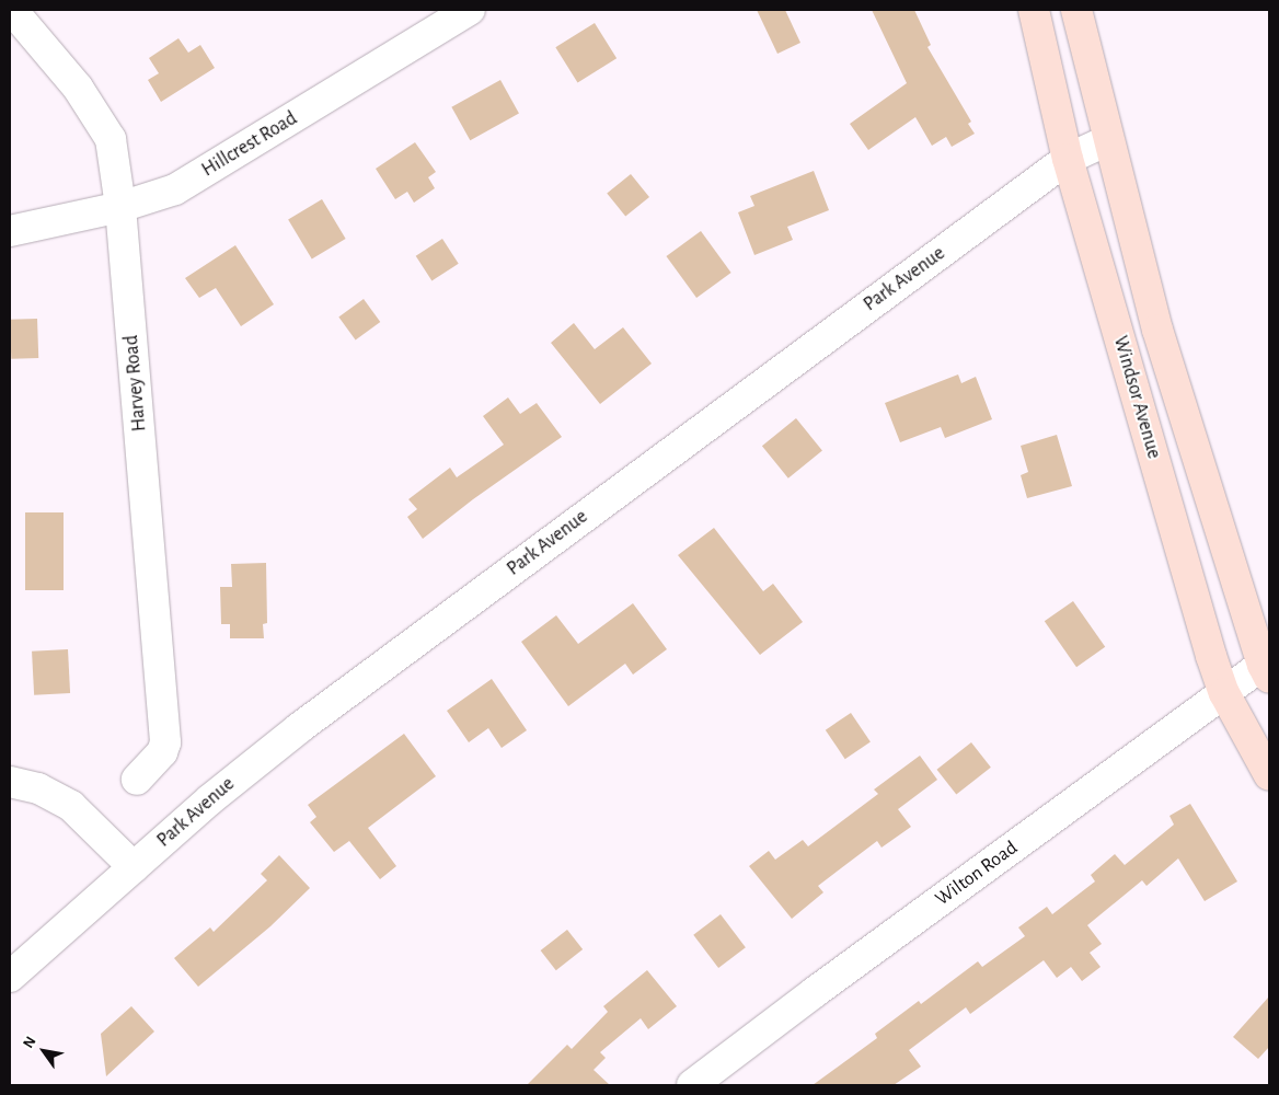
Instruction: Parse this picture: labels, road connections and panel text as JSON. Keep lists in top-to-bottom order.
{
  "streets": {
    "main road": ["Windsor Avenue"],
    "street": [
      "Hillcrest Road",
      "Park Avenue",
      "Harvey Road",
      "Wilton Road"
    ]
  },
  "crossings": [
    ["Hillcrest Road", "Harvey Road"],
    ["Park Avenue", "Windsor Avenue"],
    ["Windsor Avenue", "Wilton Road"]
  ],
  "north": "top left"
}
